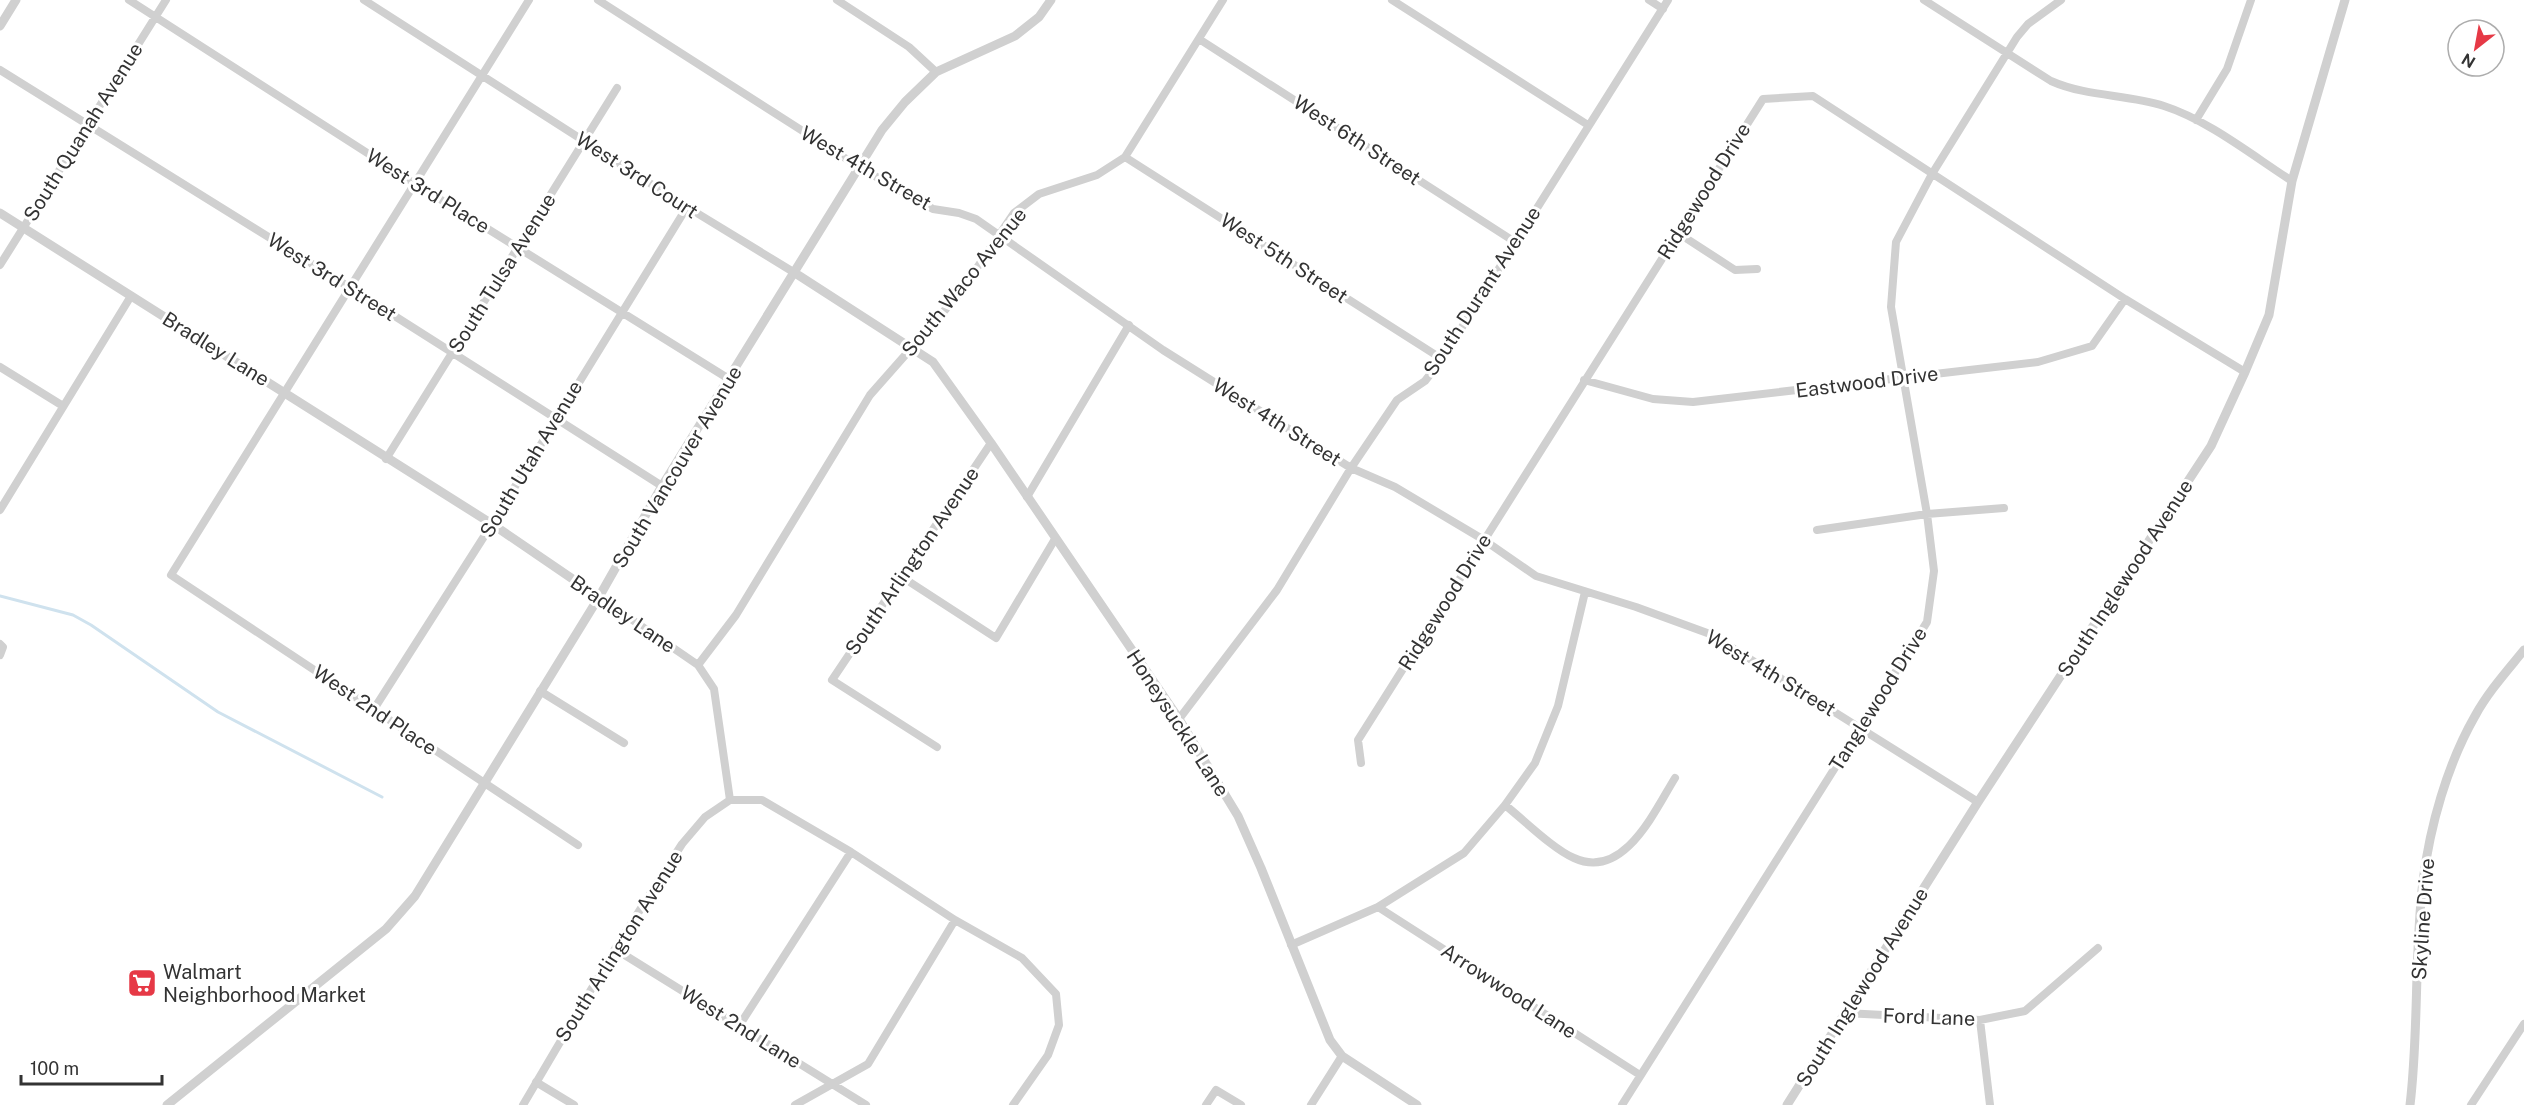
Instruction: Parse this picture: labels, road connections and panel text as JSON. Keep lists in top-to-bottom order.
{
  "streets": {
    "street": [
      "South Quanah Avenue",
      "West 6th Street",
      "West 4th Street",
      "West 3rd Court",
      "West 3rd Place",
      "Ridgewood Drive",
      "West 5th Street",
      "South Tulsa Avenue",
      "West 3rd Street",
      "South Waco Avenue",
      "South Durant Avenue",
      "Bradley Lane",
      "Eastwood Drive",
      "South Utah Avenue",
      "South Vancouver Avenue",
      "South Arlington Avenue",
      "South Inglewood Avenue",
      "Tanglewood Drive",
      "West 2nd Place",
      "Honeysuckle Lane",
      "Skyline Drive",
      "Arrowwood Lane",
      "Ford Lane",
      "West 2nd Lane"
    ]
  },
  "crossings": [
    ["South Quanah Avenue", "West 3rd Place"],
    ["South Quanah Avenue", "West 3rd Street"],
    ["South Quanah Avenue", "Bradley Lane"],
    ["West 6th Street", "South Waco Avenue"],
    ["West 6th Street", "South Durant Avenue"],
    ["West 4th Street", "Ridgewood Drive"],
    ["West 4th Street", "South Waco Avenue"],
    ["West 4th Street", "South Durant Avenue"],
    ["West 4th Street", "South Vancouver Avenue"],
    ["West 4th Street", "South Inglewood Avenue"],
    ["West 4th Street", "Tanglewood Drive"],
    ["West 3rd Court", "South Tulsa Avenue"],
    ["West 3rd Court", "South Waco Avenue"],
    ["West 3rd Court", "South Utah Avenue"],
    ["West 3rd Court", "South Vancouver Avenue"],
    ["West 3rd Court", "Honeysuckle Lane"],
    ["West 3rd Place", "South Tulsa Avenue"],
    ["West 3rd Place", "South Utah Avenue"],
    ["West 3rd Place", "South Vancouver Avenue"],
    ["Ridgewood Drive", "Eastwood Drive"],
    ["Ridgewood Drive", "South Inglewood Avenue"],
    ["Ridgewood Drive", "Tanglewood Drive"],
    ["West 5th Street", "South Waco Avenue"],
    ["West 5th Street", "South Durant Avenue"],
    ["South Tulsa Avenue", "West 3rd Street"],
    ["South Tulsa Avenue", "Bradley Lane"],
    ["West 3rd Street", "South Utah Avenue"],
    ["West 3rd Street", "South Vancouver Avenue"],
    ["South Waco Avenue", "Bradley Lane"],
    ["South Waco Avenue", "Honeysuckle Lane"],
    ["South Durant Avenue", "Honeysuckle Lane"],
    ["Bradley Lane", "South Utah Avenue"],
    ["Bradley Lane", "South Vancouver Avenue"],
    ["Bradley Lane", "South Arlington Avenue"],
    ["Bradley Lane", "West 2nd Place"],
    ["Eastwood Drive", "Tanglewood Drive"],
    ["South Utah Avenue", "West 2nd Place"],
    ["South Vancouver Avenue", "West 2nd Place"],
    ["South Arlington Avenue", "Honeysuckle Lane"],
    ["South Arlington Avenue", "West 2nd Lane"],
    ["South Inglewood Avenue", "Ford Lane"],
    ["Tanglewood Drive", "Arrowwood Lane"]
  ],
  "places": {
    "supermarket": ["Walmart Neighborhood Market"]
  },
  "scale_bar": "100 m",
  "north": "bottom left"
}
